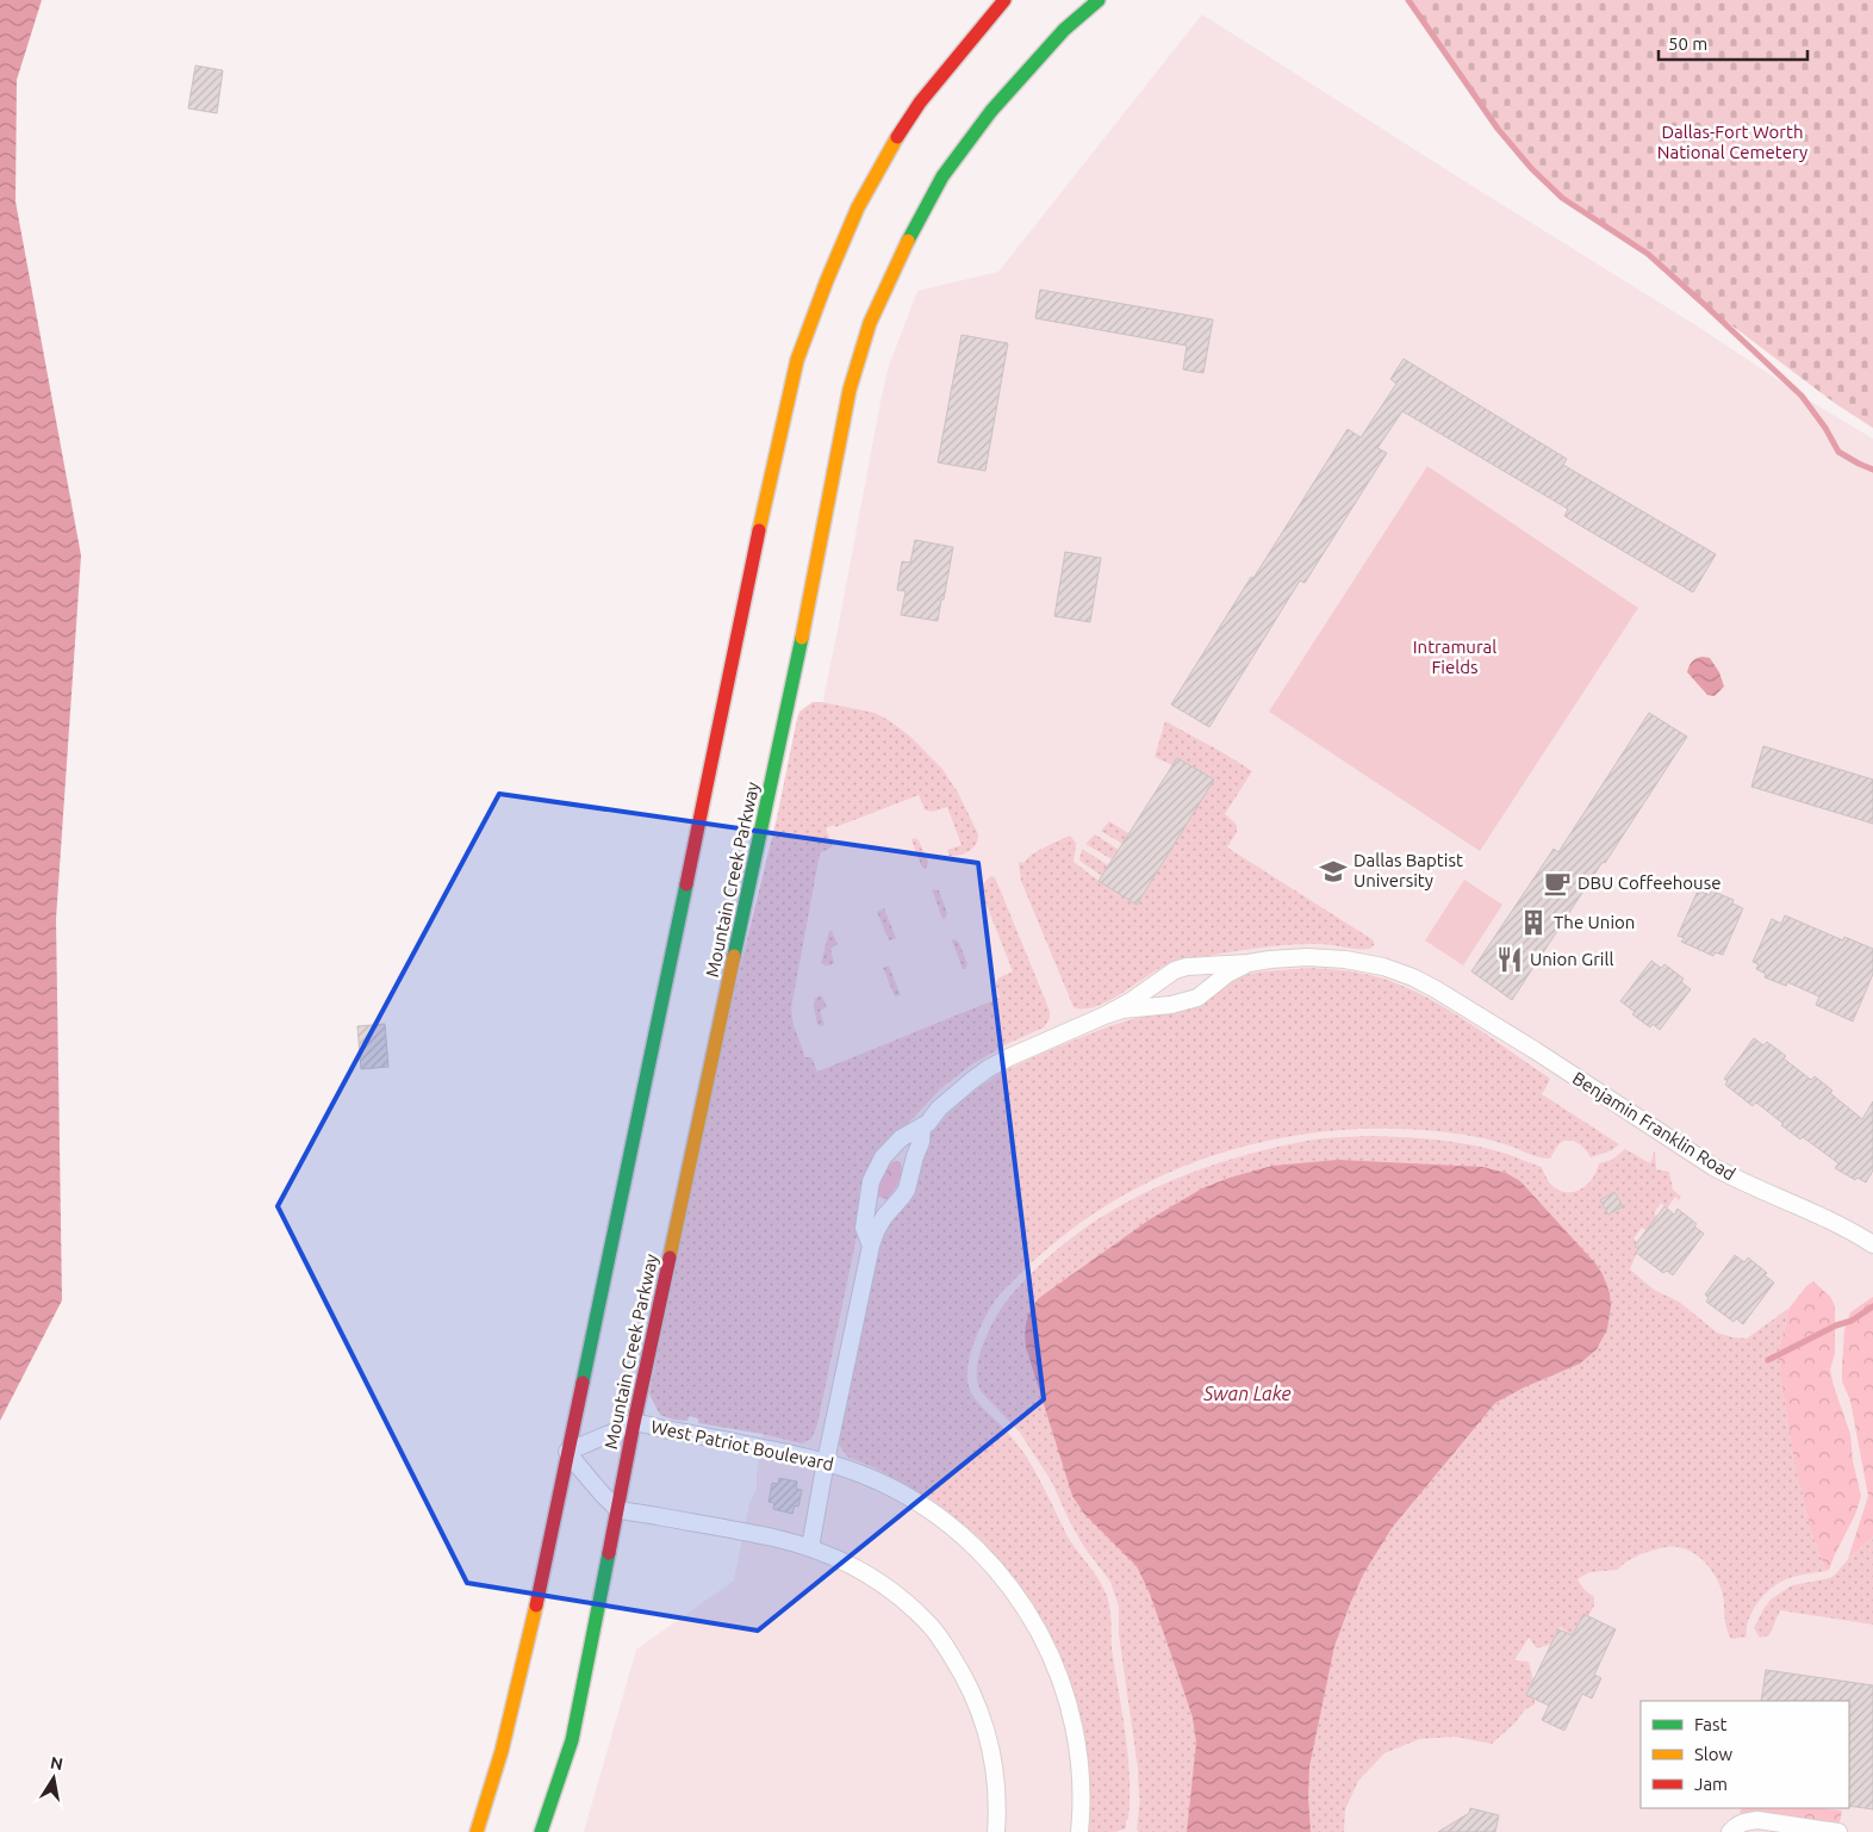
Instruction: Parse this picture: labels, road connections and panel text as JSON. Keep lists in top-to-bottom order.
{
  "streets": {
    "main road": ["Mountain Creek Parkway"],
    "street": ["Benjamin Franklin Road", "West Patriot Boulevard"]
  },
  "crossings": [
    ["Mountain Creek Parkway", "West Patriot Boulevard"]
  ],
  "water": ["Swan Lake"],
  "parks": ["Dallas-Fort Worth National Cemetery", "Intramural Fields"],
  "places": {
    "school or university": ["Dallas Baptist University"],
    "cafe": ["DBU Coffeehouse"],
    "building": ["The Union"],
    "restaurant": ["Union Grill"]
  },
  "legend": ["Fast", "Slow", "Jam"],
  "scale_bar": "50 m",
  "north": "top"
}
